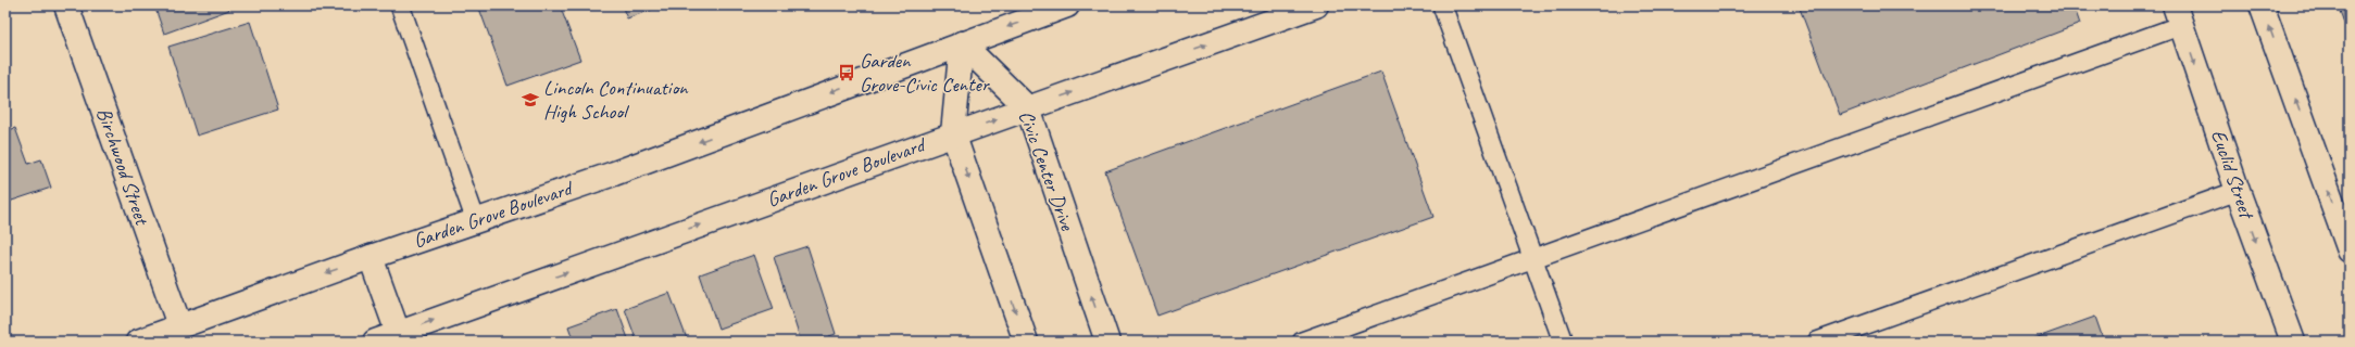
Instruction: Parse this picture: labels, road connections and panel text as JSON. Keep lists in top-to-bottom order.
{
  "streets": {
    "main road": [
      "Birchwood Street",
      "Civic Center Drive",
      "Garden Grove Boulevard",
      "Euclid Street"
    ]
  },
  "crossings": [
    ["Birchwood Street", "Garden Grove Boulevard"],
    ["Civic Center Drive", "Garden Grove Boulevard"]
  ],
  "places": {
    "bus stop": ["Garden Grove-Civic Center"],
    "school or university": ["Lincoln Continuation High School"]
  }
}
